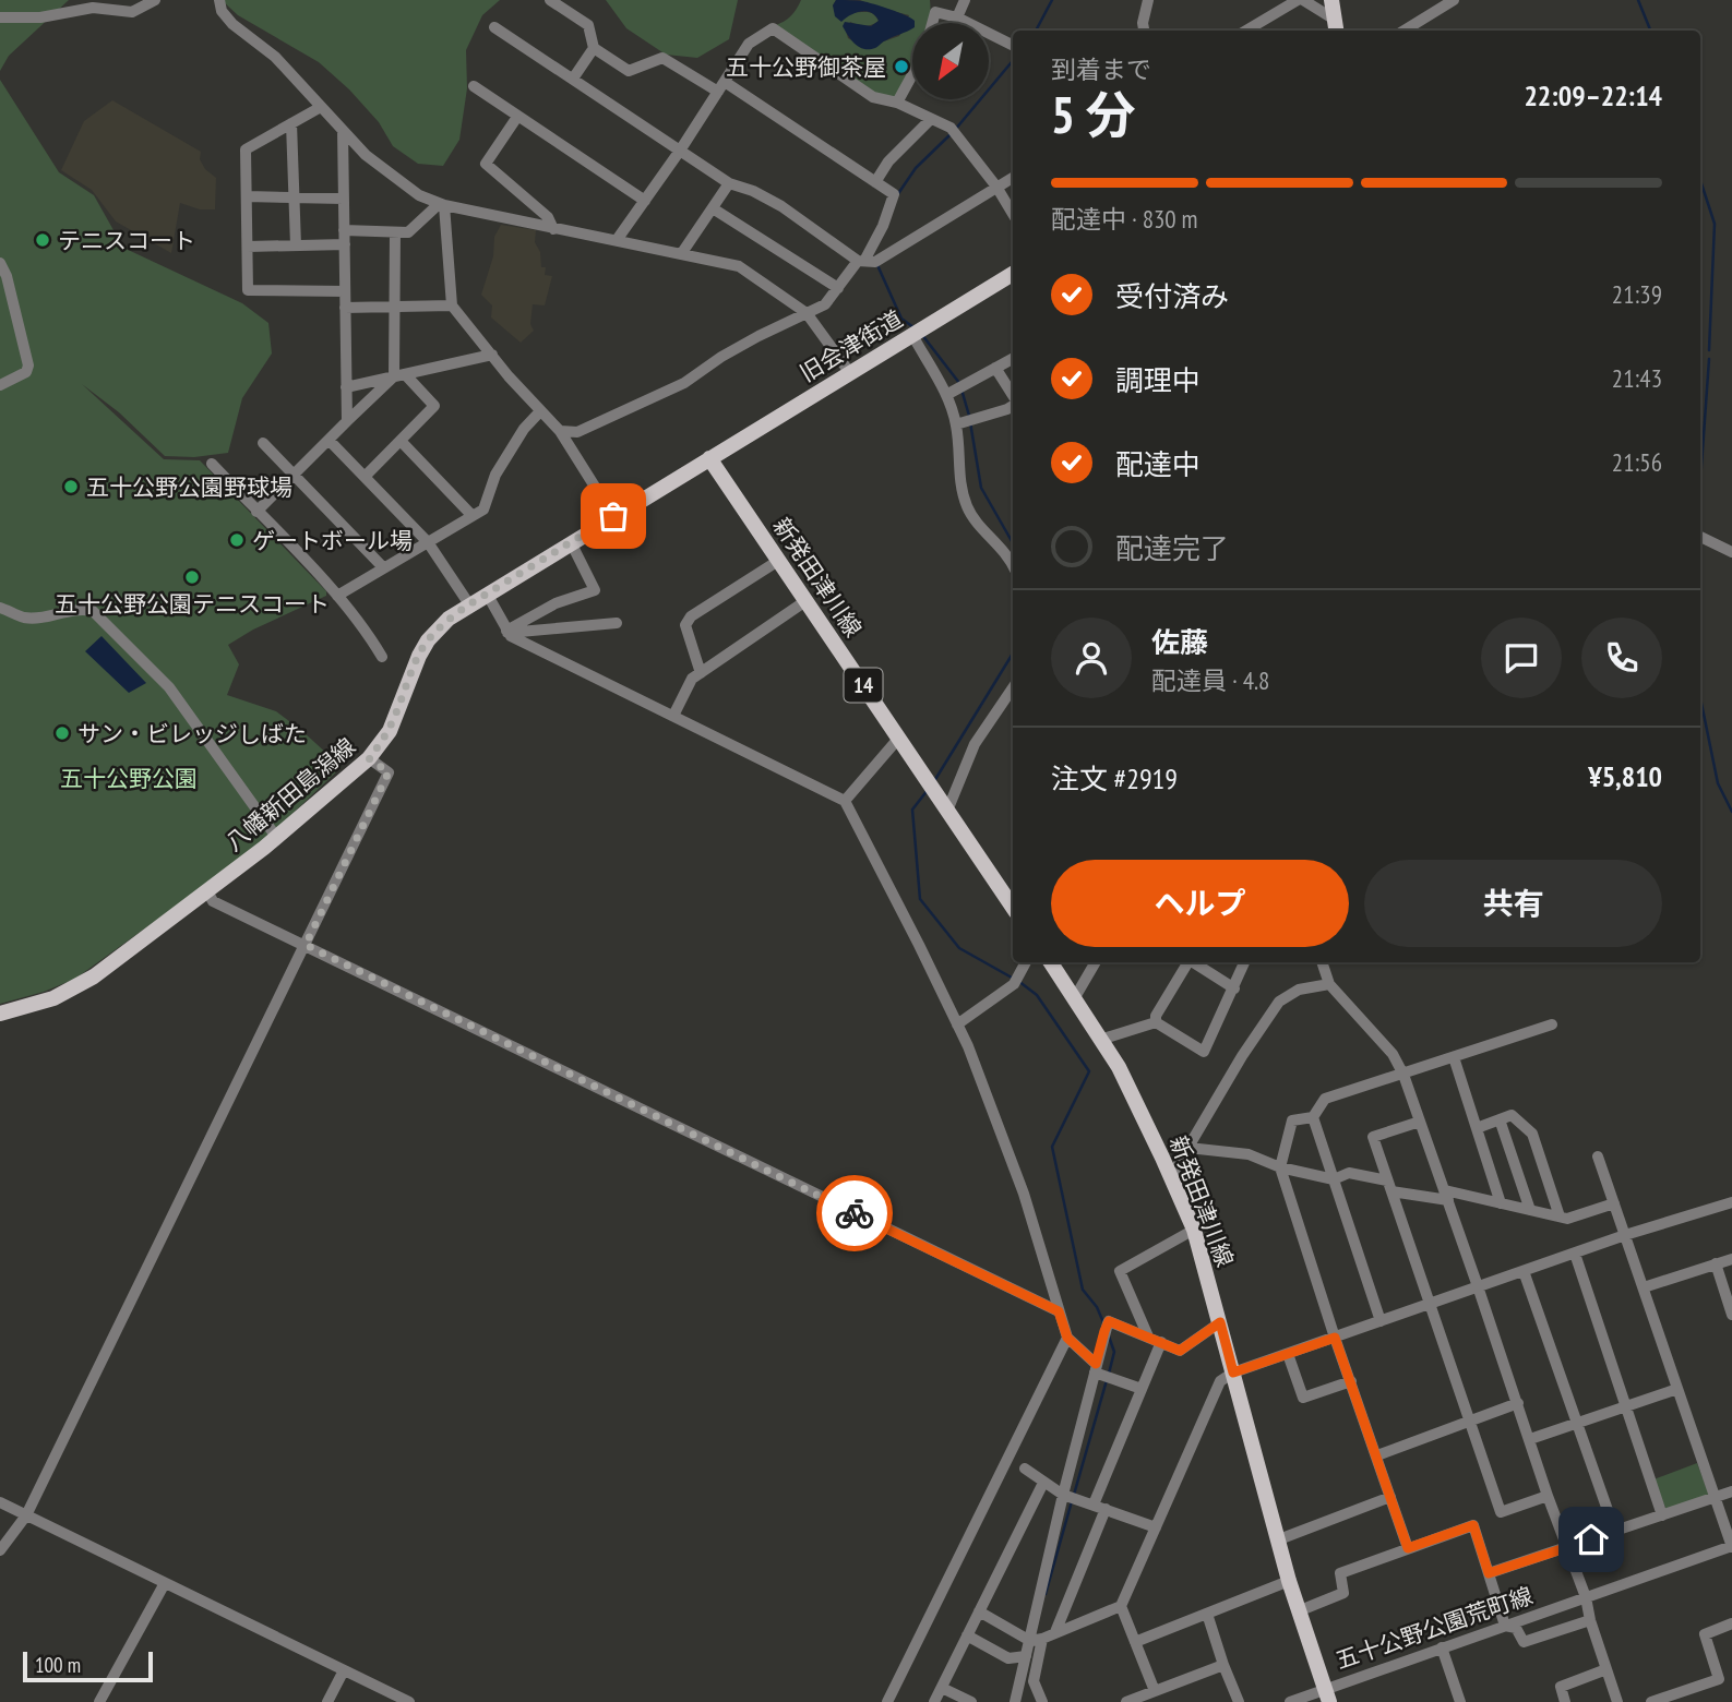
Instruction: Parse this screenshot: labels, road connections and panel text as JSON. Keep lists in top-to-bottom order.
{
  "streets": {
    "main road": [
      "旧会津街道",
      "新発田津川線",
      "14",
      "八幡新田島潟線"
    ],
    "street": ["五十公野公園荒町線"]
  },
  "crossings": [
    ["旧会津街道", "新発田津川線"],
    ["旧会津街道", "八幡新田島潟線"],
    ["新発田津川線", "八幡新田島潟線"],
    ["新発田津川線", "五十公野公園荒町線"]
  ],
  "parks": ["五十公野公園"],
  "places": [
    "五十公野御茶屋",
    "テニスコート",
    "五十公野公園野球場",
    "ゲートボール場",
    "五十公野公園テニスコート",
    "サン・ビレッジしばた"
  ],
  "scale_bar": "100 m",
  "north": "bottom left",
  "page": {
    "heading": ["5 分", "到着まで", "22:09–22:14"],
    "panel": [
      "佐藤",
      "配達員 · 4.8",
      "注文 #2919",
      "¥5,810"
    ],
    "bar": "配達中 · 830 m",
    "list": [
      ["受付済み", "21:39"],
      ["調理中", "21:43"],
      ["配達中", "21:56"],
      "配達完了"
    ],
    "buttons": ["ヘルプ", "共有"],
    "scale": "100 m"
  }
}
